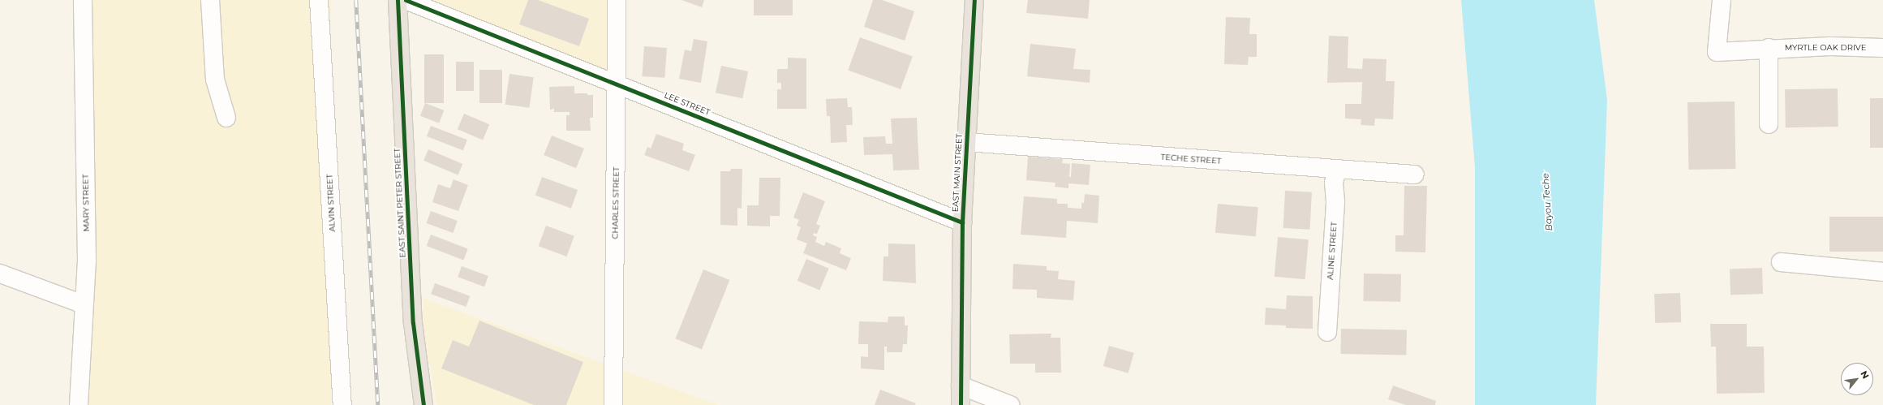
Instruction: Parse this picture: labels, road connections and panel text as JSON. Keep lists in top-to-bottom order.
{
  "streets": {
    "main road": ["EAST MAIN STREET", "EAST SAINT PETER STREET"],
    "street": [
      "MYRTLE OAK DRIVE",
      "LEE STREET",
      "TECHE STREET",
      "MARY STREET",
      "ALVIN STREET",
      "CHARLES STREET",
      "ALINE STREET"
    ]
  },
  "crossings": [
    ["LEE STREET", "EAST MAIN STREET"],
    ["LEE STREET", "CHARLES STREET"],
    ["TECHE STREET", "EAST MAIN STREET"],
    ["TECHE STREET", "ALINE STREET"]
  ],
  "water": ["Bayou Teche"],
  "north": "top right"
}
